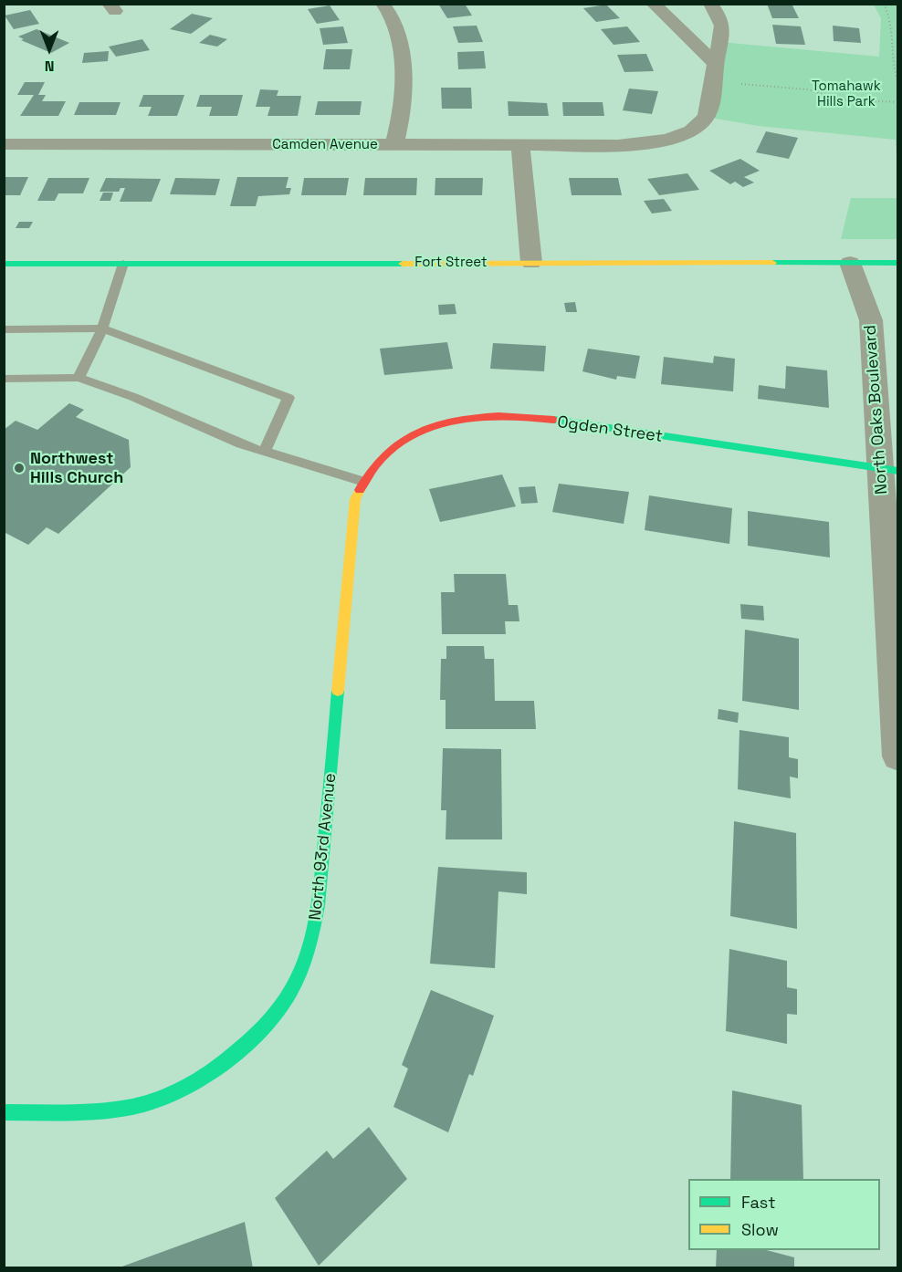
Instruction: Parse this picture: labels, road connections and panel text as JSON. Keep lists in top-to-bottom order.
{
  "streets": {
    "street": [
      "Camden Avenue",
      "Fort Street",
      "North Oaks Boulevard",
      "Ogden Street",
      "North 93rd Avenue"
    ]
  },
  "crossings": [
    ["Fort Street", "North Oaks Boulevard"],
    ["North Oaks Boulevard", "Ogden Street"],
    ["Ogden Street", "North 93rd Avenue"]
  ],
  "parks": ["Tomahawk Hills Park"],
  "places": ["Northwest Hills Church"],
  "legend": ["Fast", "Slow"],
  "north": "bottom"
}
